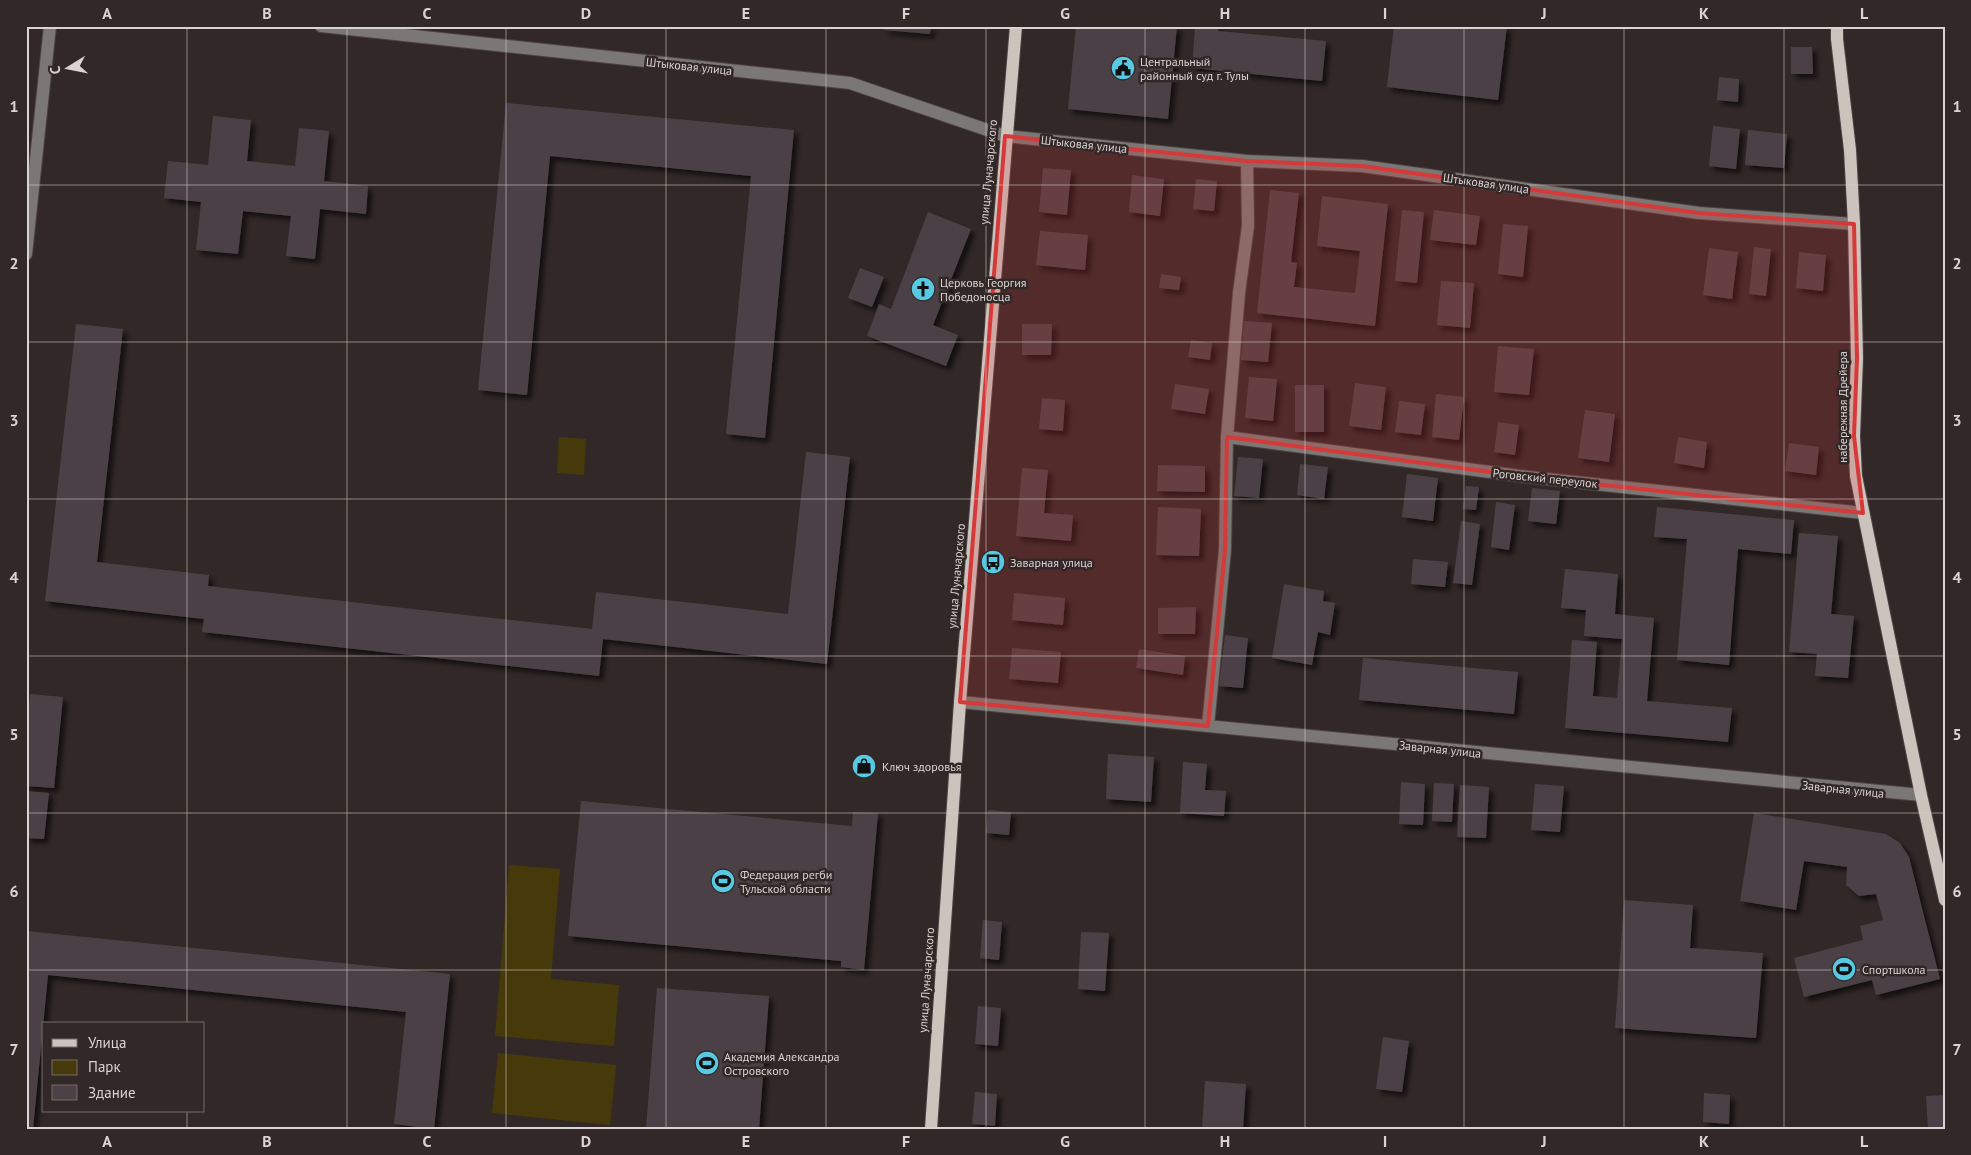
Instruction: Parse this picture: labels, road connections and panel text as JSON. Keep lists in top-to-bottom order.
{
  "streets": {
    "main road": ["улица Луначарского", "набережная Дрейера"],
    "street": ["Штыковая улица", "Роговский переулок", "Заварная улица"]
  },
  "crossings": [
    ["Штыковая улица", "улица Луначарского"],
    ["Штыковая улица", "набережная Дрейера"],
    ["улица Луначарского", "Заварная улица"],
    ["набережная Дрейера", "Роговский переулок"],
    ["набережная Дрейера", "Заварная улица"]
  ],
  "places": {
    "public building": ["Центральный районный суд г. Тулы"],
    "church": ["Церковь Георгия Победоносца"],
    "bus stop": ["Заварная улица"],
    "shop": ["Ключ здоровья"],
    "sports": ["Федерация регби Тульской области", "Спортшкола", "Академия Александра Островского"]
  },
  "legend": ["Улица", "Парк", "Здание"],
  "north": "left",
  "grid": {
    "columns": [
      "A",
      "B",
      "C",
      "D",
      "E",
      "F",
      "G",
      "H",
      "I",
      "J",
      "K",
      "L"
    ],
    "rows": [
      "1",
      "2",
      "3",
      "4",
      "5",
      "6",
      "7"
    ]
  }
}
